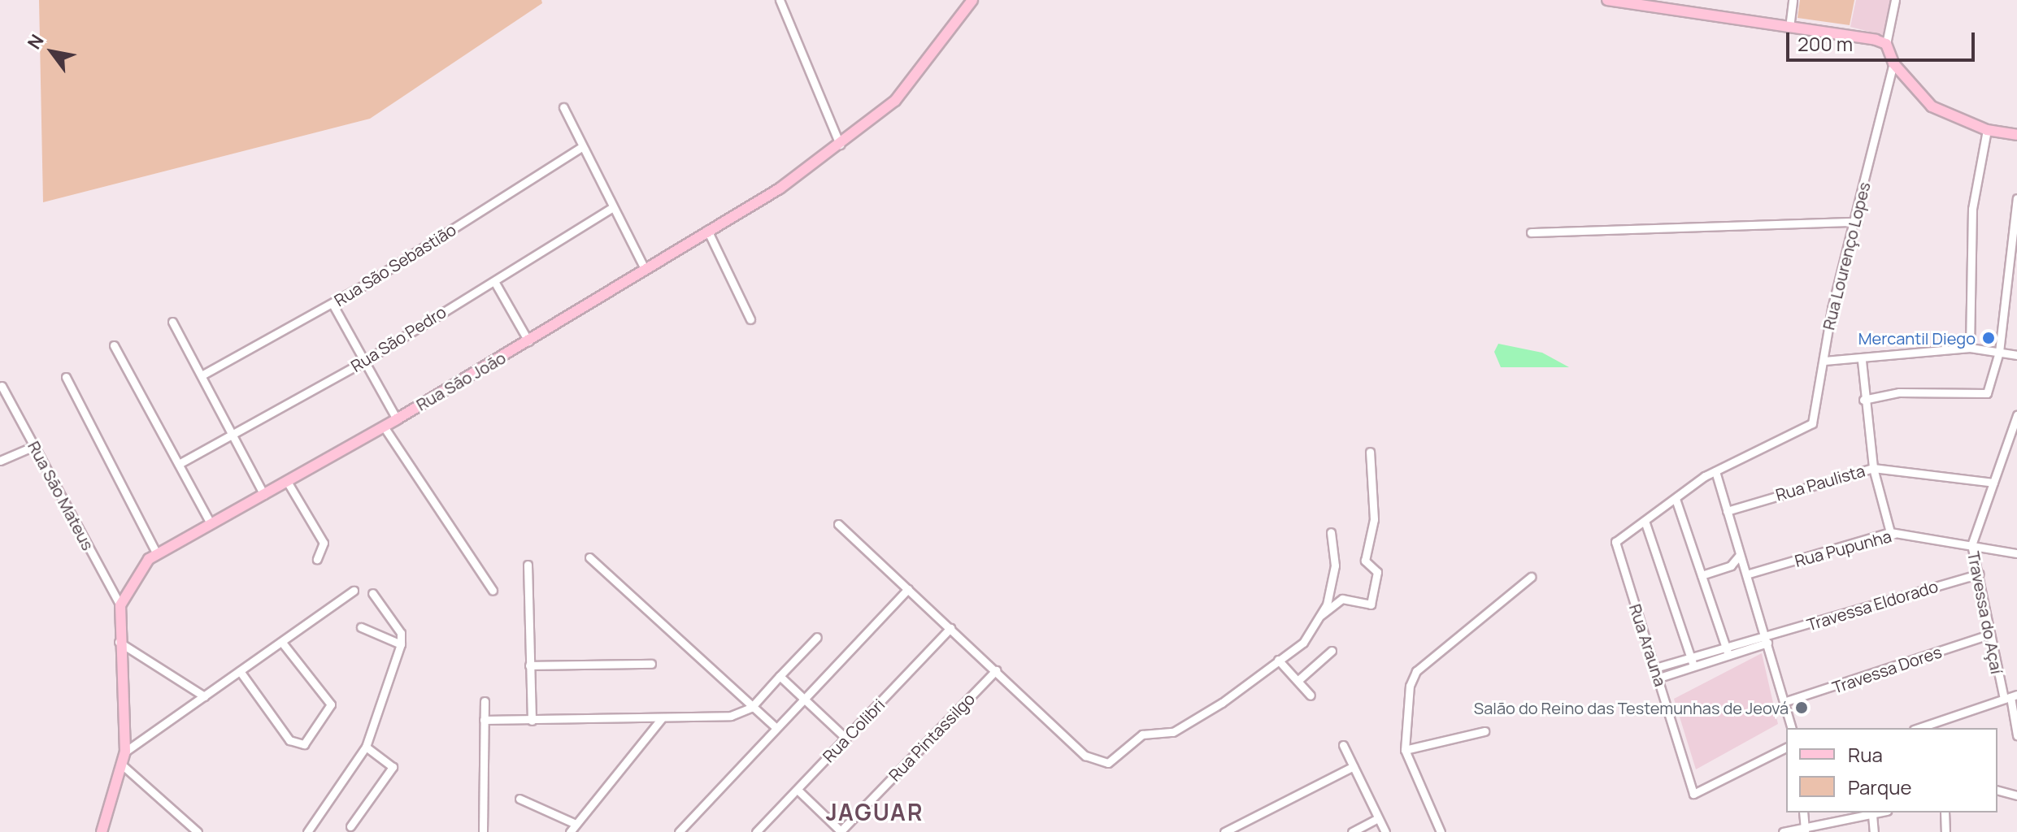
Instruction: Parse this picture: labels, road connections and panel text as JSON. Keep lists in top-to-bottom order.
{
  "streets": {
    "street": [
      "Rua Lourenço Lopes",
      "Rua São Sebastião",
      "Rua São Pedro",
      "Rua São João",
      "Rua Paulista",
      "Rua São Mateus",
      "Rua Pupunha",
      "Travessa Eldorado",
      "Travessa do Açaí",
      "Rua Arauna",
      "Travessa Dores",
      "Rua Colibri",
      "Rua Pintassilgo"
    ]
  },
  "crossings": [
    ["Rua Lourenço Lopes", "Rua Arauna"],
    ["Rua São João", "Rua São Mateus"],
    ["Rua Paulista", "Travessa do Açaí"],
    ["Rua Pupunha", "Travessa do Açaí"],
    ["Travessa Eldorado", "Travessa do Açaí"],
    ["Travessa do Açaí", "Travessa Dores"]
  ],
  "districts": ["JAGUAR"],
  "places": ["Mercantil Diego", "Salão do Reino das Testemunhas de Jeová"],
  "legend": ["Rua", "Parque"],
  "scale_bar": "200 m",
  "north": "top left"
}
